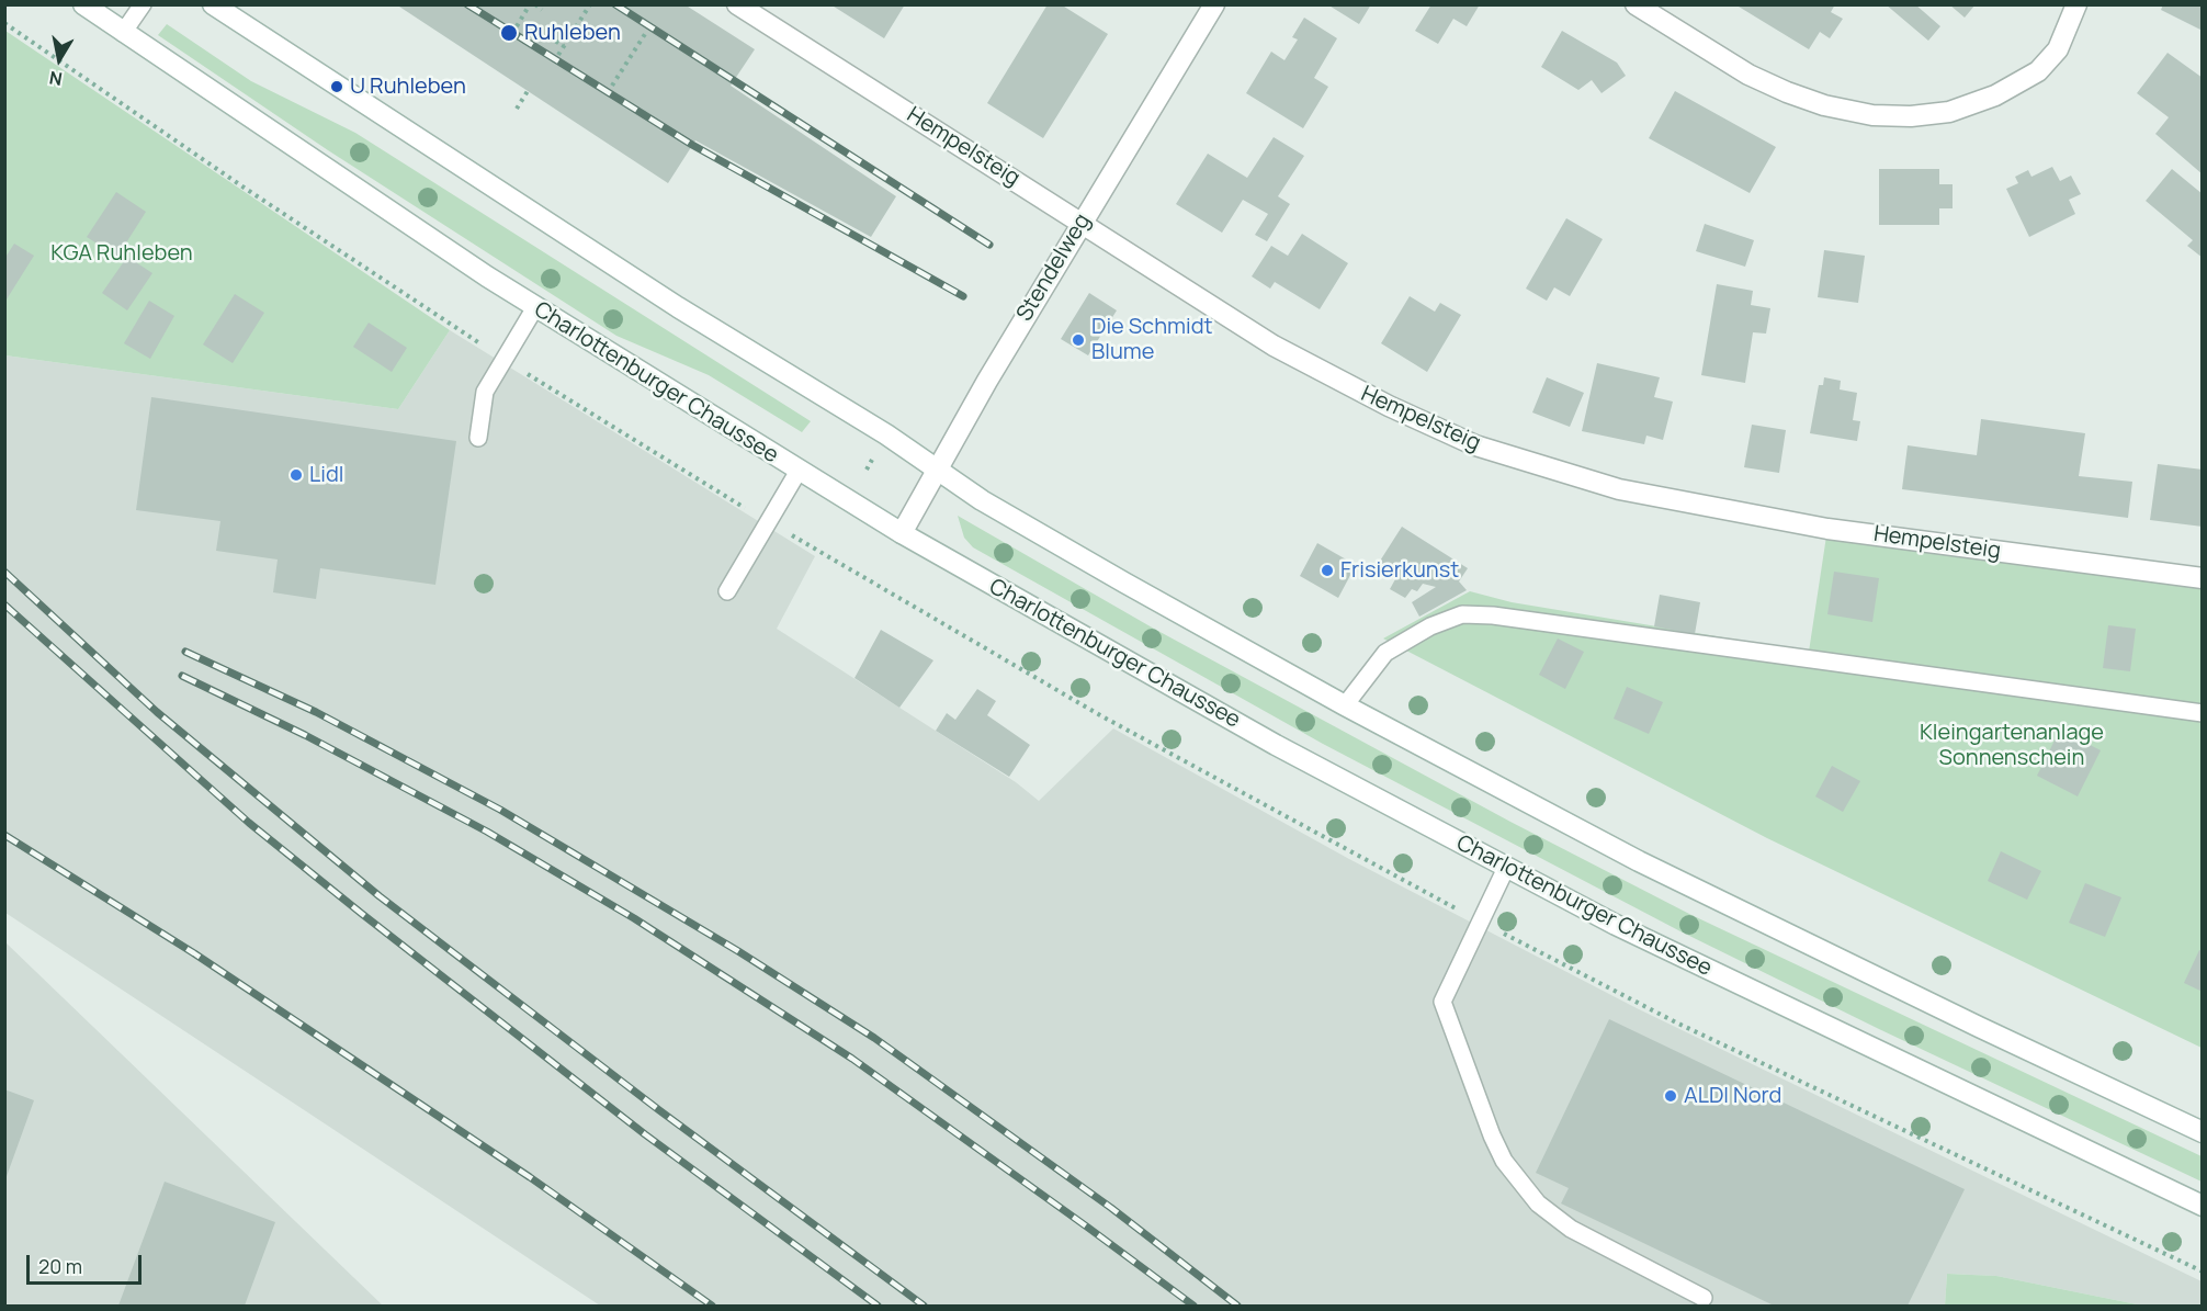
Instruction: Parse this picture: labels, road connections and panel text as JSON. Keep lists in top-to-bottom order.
{
  "streets": {
    "main road": ["Hempelsteig", "Stendelweg", "Charlottenburger Chaussee"]
  },
  "crossings": [
    ["Hempelsteig", "Stendelweg"],
    ["Stendelweg", "Charlottenburger Chaussee"]
  ],
  "parks": ["KGA Ruhleben", "Kleingartenanlage Sonnenschein"],
  "places": [
    "Ruhleben",
    "U Ruhleben",
    "Die Schmidt Blume",
    "Lidl",
    "Frisierkunst",
    "ALDI Nord"
  ],
  "scale_bar": "20 m",
  "north": "bottom"
}
